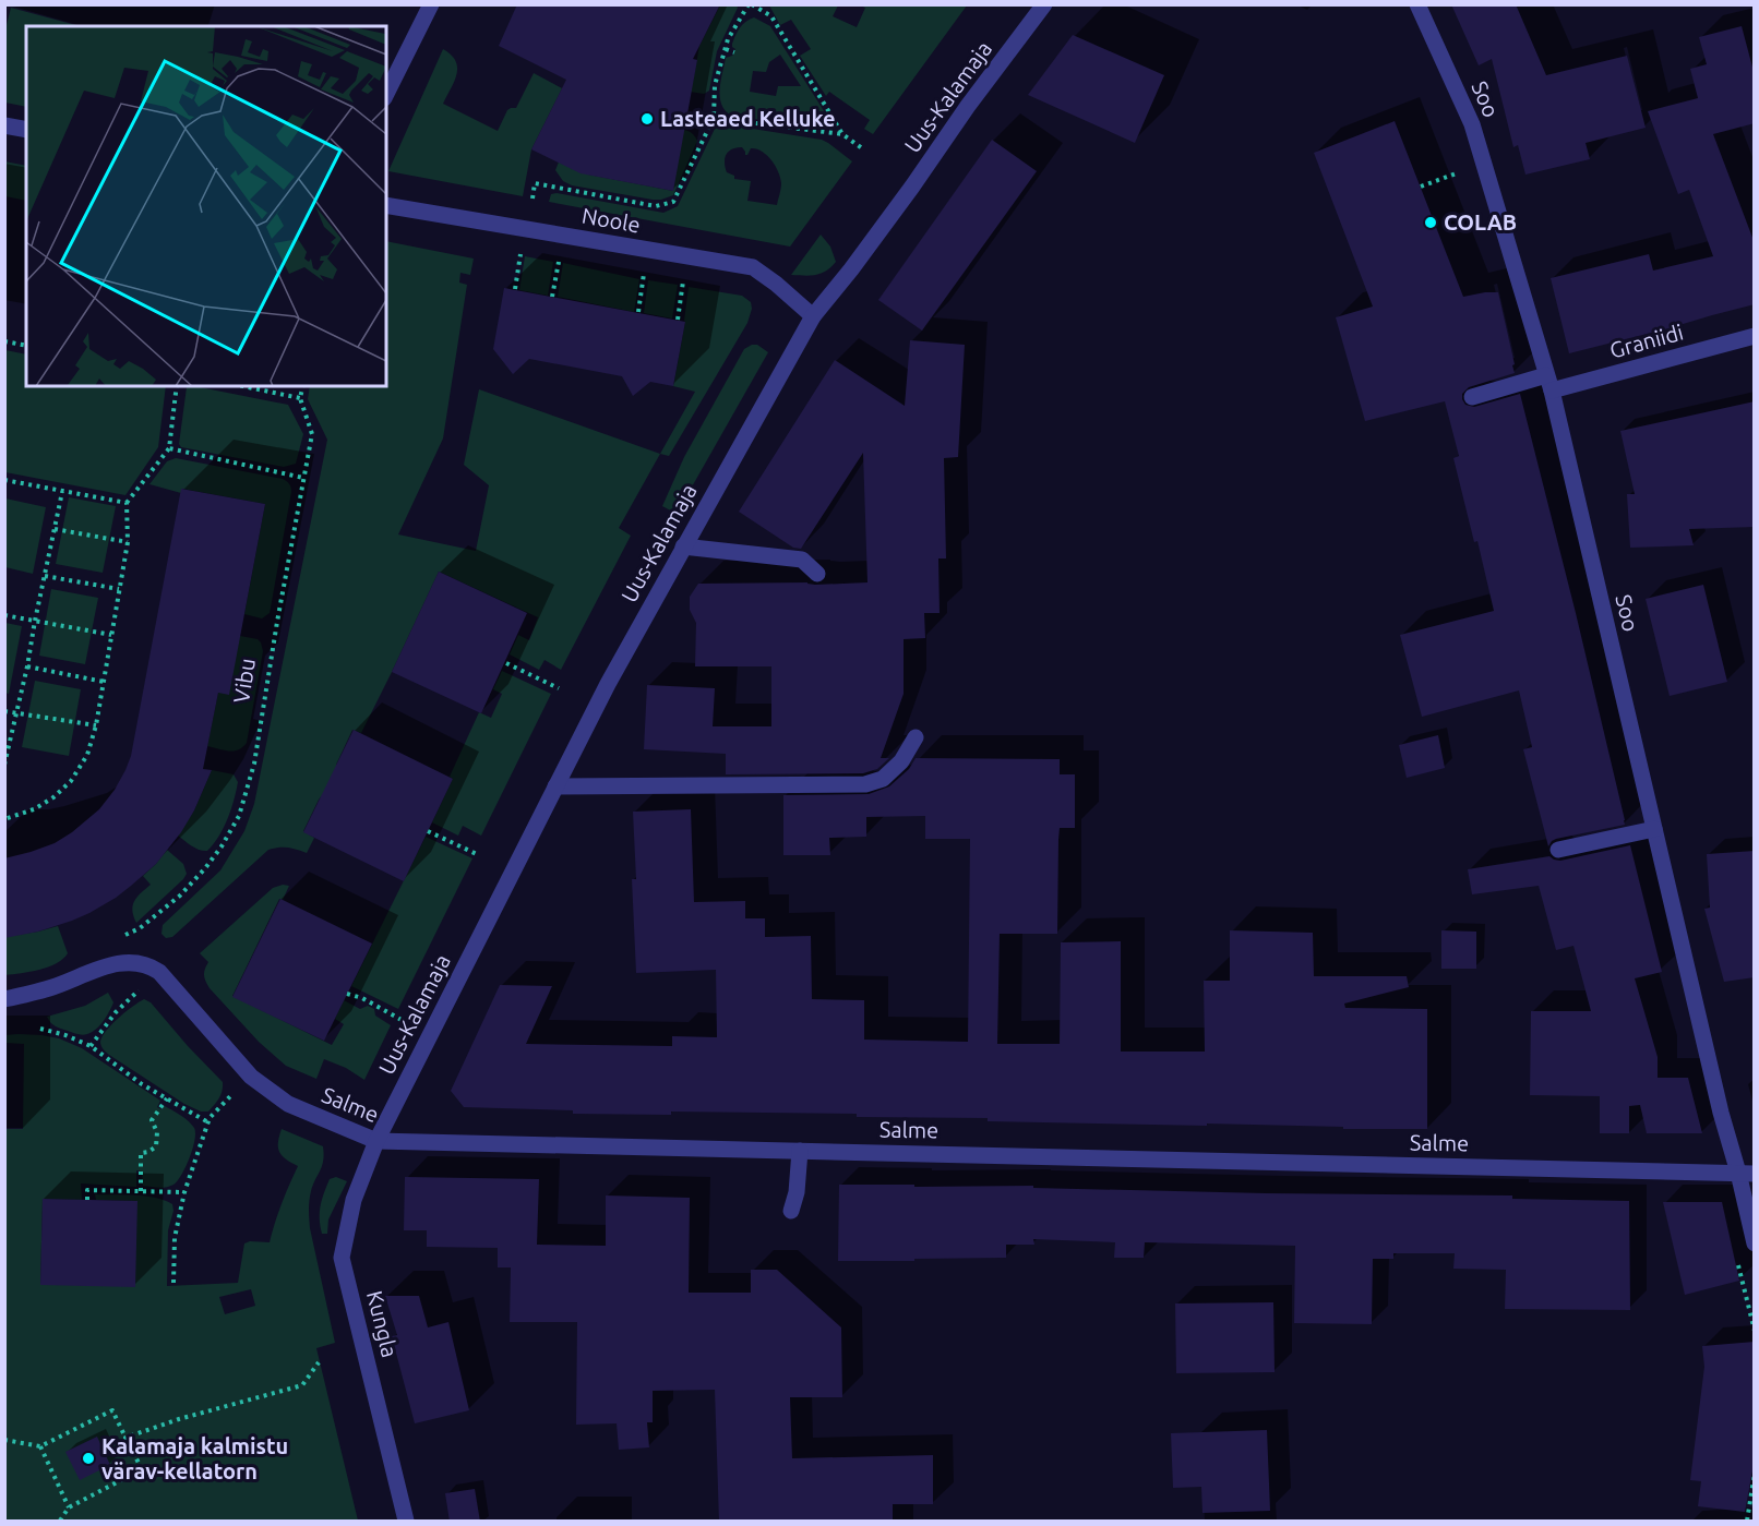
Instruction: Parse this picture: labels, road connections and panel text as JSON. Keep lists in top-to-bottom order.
{
  "streets": {
    "street": [
      "Uus-Kalamaja",
      "Soo",
      "Noole",
      "Graniidi",
      "Salme",
      "Kungla"
    ],
    "path": ["Vibu"]
  },
  "crossings": [
    ["Uus-Kalamaja", "Noole"],
    ["Uus-Kalamaja", "Salme"],
    ["Uus-Kalamaja", "Kungla"],
    ["Soo", "Graniidi"],
    ["Soo", "Salme"],
    ["Salme", "Kungla"]
  ],
  "places": ["Lasteaed Kelluke", "COLAB", "Kalamaja kalmistu värav-kellatorn"]
}
